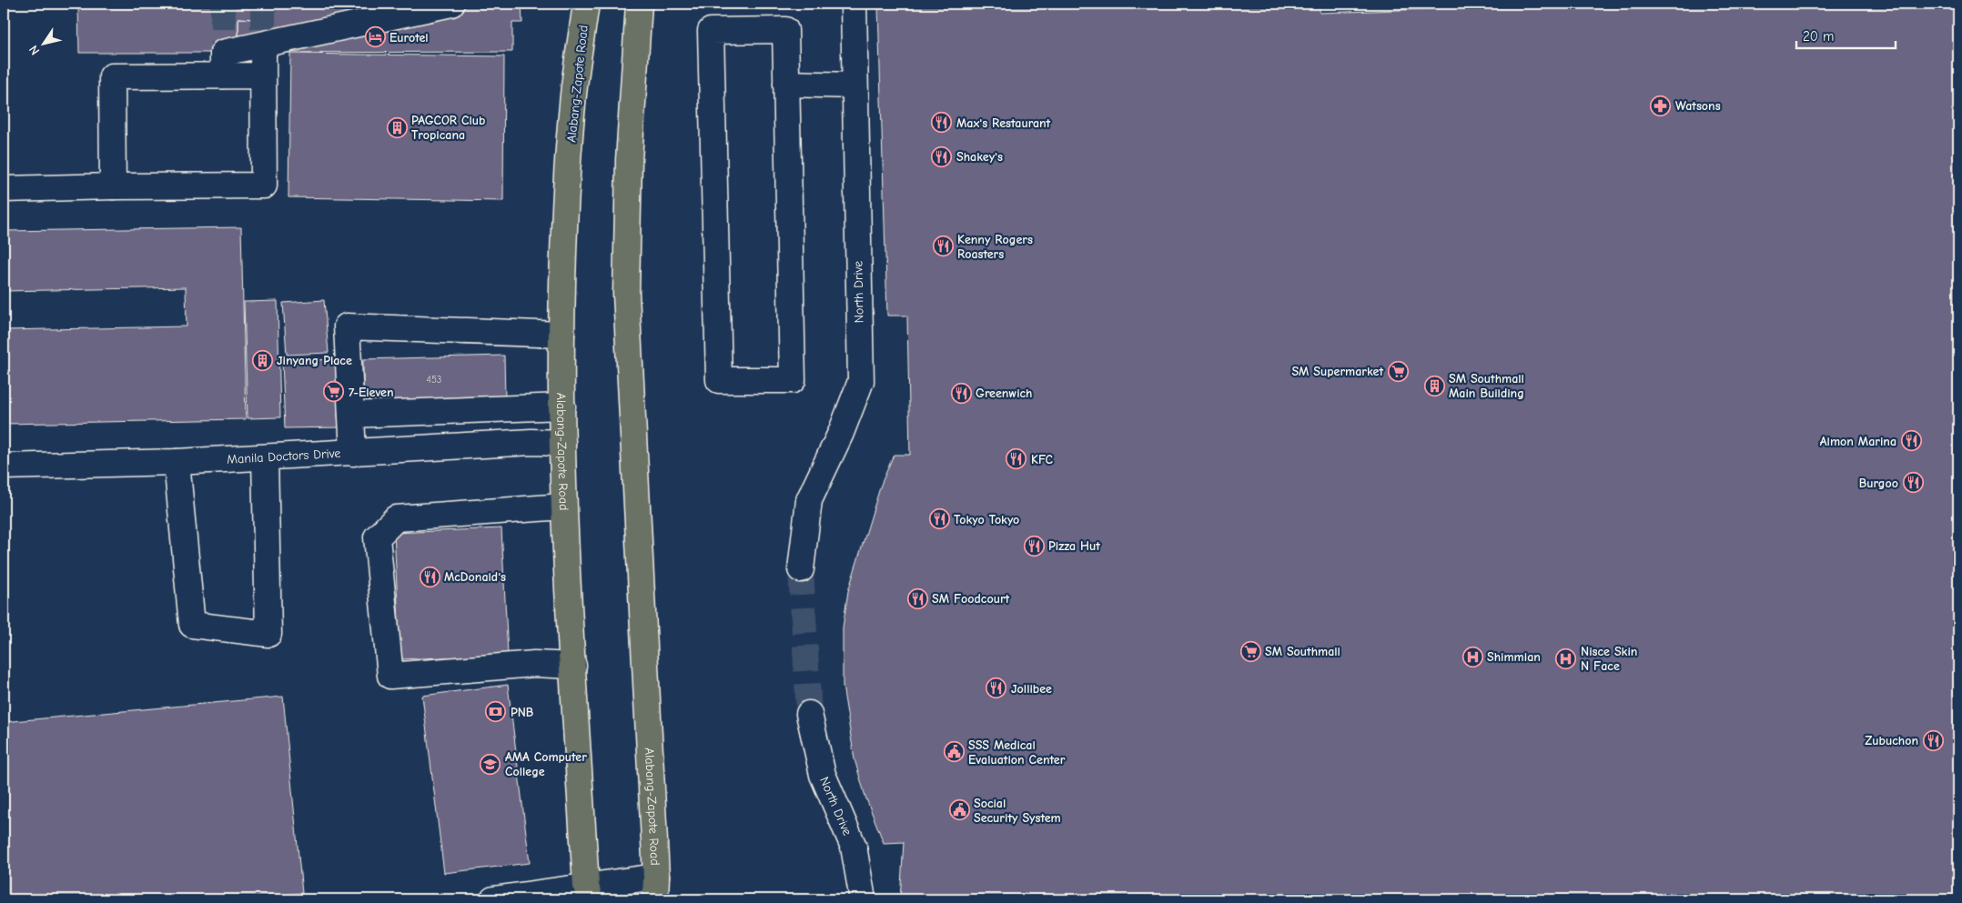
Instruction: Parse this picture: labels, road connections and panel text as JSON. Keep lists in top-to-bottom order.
{
  "streets": {
    "highway": ["Alabang-Zapote Road"],
    "street": ["North Drive", "Manila Doctors Drive"]
  },
  "crossings": [
    ["Alabang-Zapote Road", "Manila Doctors Drive"]
  ],
  "places": {
    "hotel": ["Eurotel"],
    "pharmacy": ["Watsons"],
    "restaurant": [
      "Max's Restaurant",
      "Shakey's",
      "Kenny Rogers Roasters",
      "Greenwich",
      "Almon Marina",
      "KFC",
      "Burgoo",
      "Tokyo Tokyo",
      "Pizza Hut",
      "McDonald's",
      "SM Foodcourt",
      "Jollibee",
      "Zubuchon"
    ],
    "building": ["PAGCOR Club Tropicana", "Jinyang Place", "SM Southmall Main Building"],
    "supermarket": ["SM Supermarket", "7-Eleven", "SM Southmall"],
    "hospital": ["Shimmian", "Nisce Skin N Face"],
    "bank": ["PNB"],
    "public building": ["SSS Medical Evaluation Center", "Social Security System"],
    "school or university": ["AMA Computer College"]
  },
  "house_numbers": ["453"],
  "scale_bar": "20 m",
  "north": "bottom left"
}
